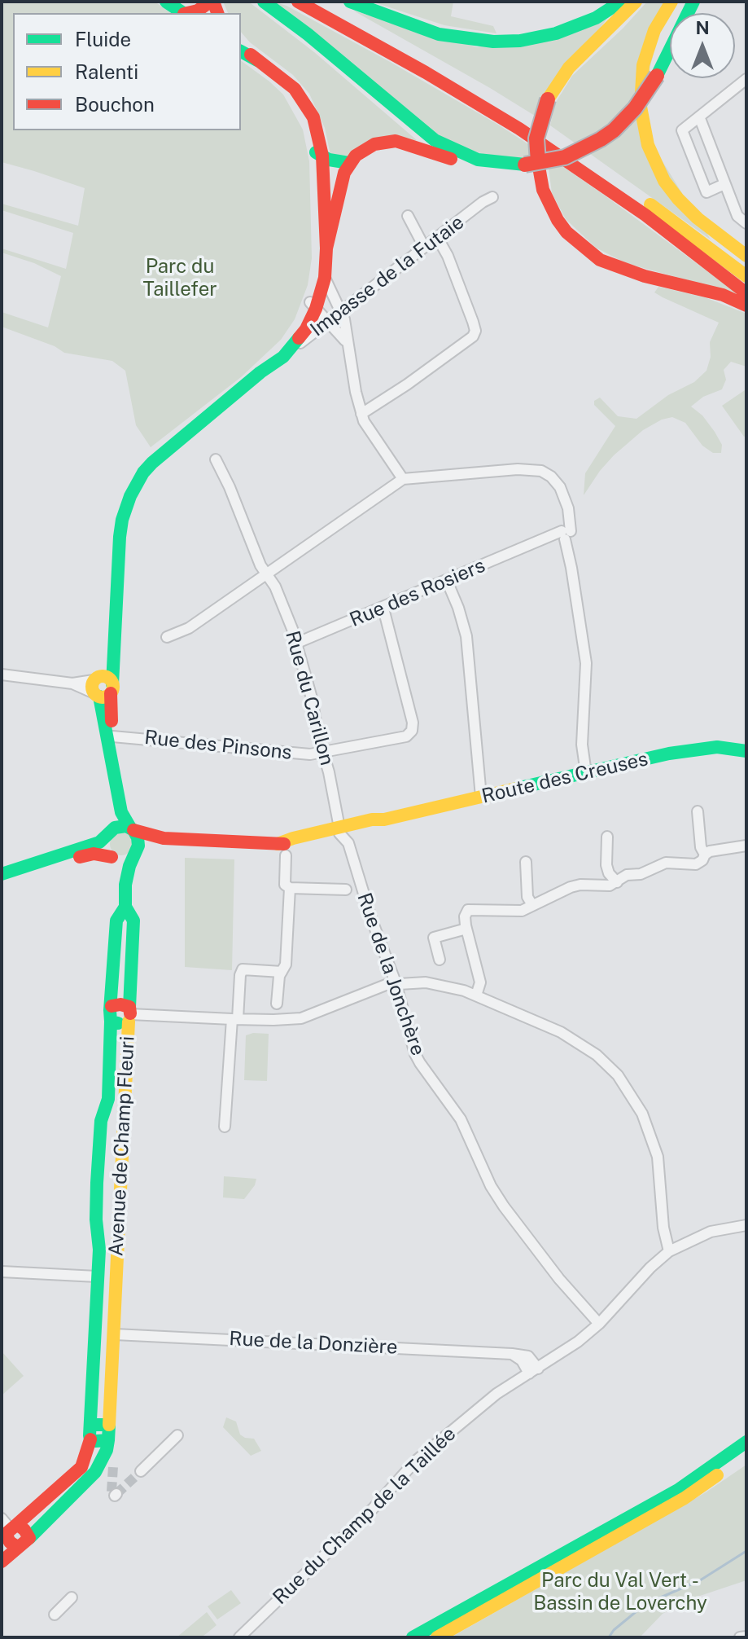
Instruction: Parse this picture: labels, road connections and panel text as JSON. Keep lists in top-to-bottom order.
{
  "streets": {
    "main road": ["Route des Creuses", "Avenue de Champ Fleuri"],
    "street": [
      "Impasse de la Futaie",
      "Rue des Rosiers",
      "Rue du Carillon",
      "Rue des Pinsons",
      "Rue de la Jonchère",
      "Rue de la Donzière",
      "Rue du Champ de la Taillée"
    ]
  },
  "crossings": [
    ["Rue des Rosiers", "Rue du Carillon"],
    ["Rue des Rosiers", "Rue des Pinsons"],
    ["Rue du Carillon", "Rue des Pinsons"],
    ["Rue du Carillon", "Route des Creuses"],
    ["Rue du Carillon", "Rue de la Jonchère"],
    ["Route des Creuses", "Rue de la Jonchère"],
    ["Route des Creuses", "Avenue de Champ Fleuri"],
    ["Rue de la Jonchère", "Rue du Champ de la Taillée"],
    ["Avenue de Champ Fleuri", "Rue de la Donzière"],
    ["Rue de la Donzière", "Rue du Champ de la Taillée"]
  ],
  "parks": ["Parc du Taillefer", "Parc du Val Vert - Bassin de Loverchy"],
  "legend": ["Fluide", "Ralenti", "Bouchon"],
  "north": "top"
}
